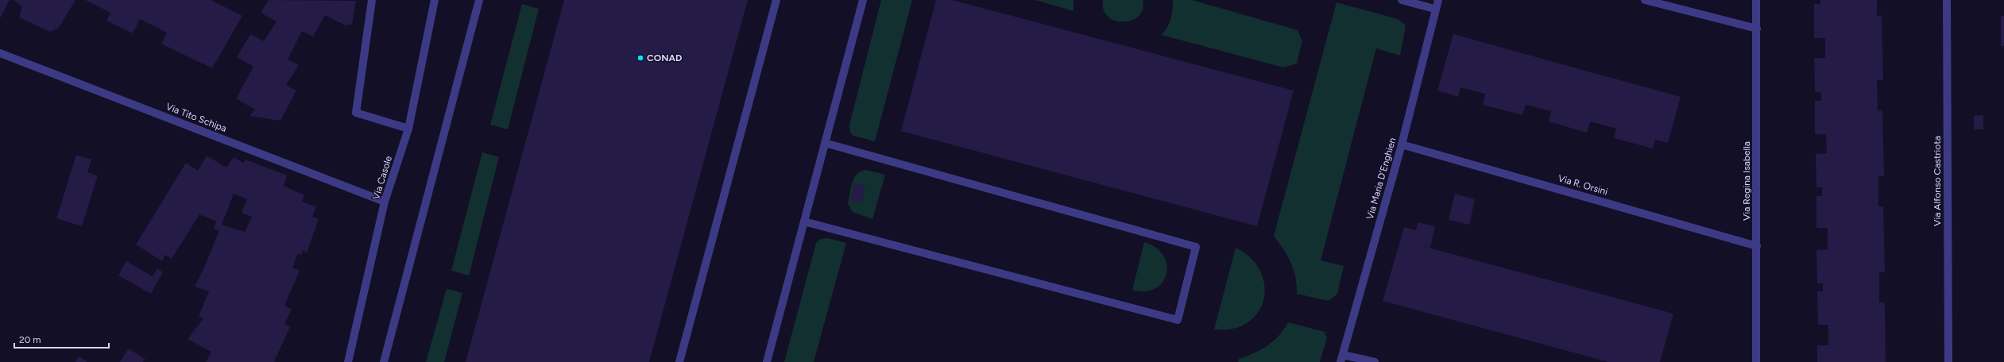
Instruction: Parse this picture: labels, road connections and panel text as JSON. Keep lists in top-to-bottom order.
{
  "streets": {
    "street": [
      "Via Tito Schipa",
      "Via Casole",
      "Via Maria D'Enghien",
      "Via Regina Isabella",
      "Via Alfonso Castriota",
      "Via R. Orsini"
    ]
  },
  "crossings": [
    ["Via Tito Schipa", "Via Casole"],
    ["Via Maria D'Enghien", "Via R. Orsini"],
    ["Via Regina Isabella", "Via R. Orsini"]
  ],
  "places": ["CONAD"],
  "scale_bar": "20 m"
}
